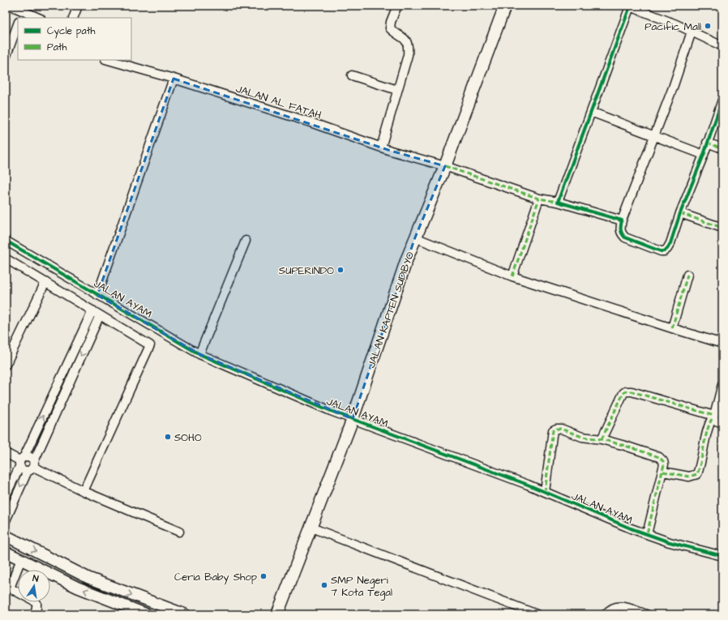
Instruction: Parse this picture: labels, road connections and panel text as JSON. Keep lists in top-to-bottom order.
{
  "streets": {
    "main road": ["JALAN KAPTEN SUDIBYO"],
    "street": ["JALAN AL FATAH", "JALAN AYAM"]
  },
  "crossings": [
    ["JALAN AL FATAH", "JALAN KAPTEN SUDIBYO"],
    ["JALAN AYAM", "JALAN KAPTEN SUDIBYO"]
  ],
  "places": [
    "Pacific Mall",
    "SUPERINDO",
    "SOHO",
    "Ceria Baby Shop",
    "SMP Negeri 7 Kota Tegal"
  ],
  "legend": ["Cycle path", "Path"],
  "north": "top"
}
